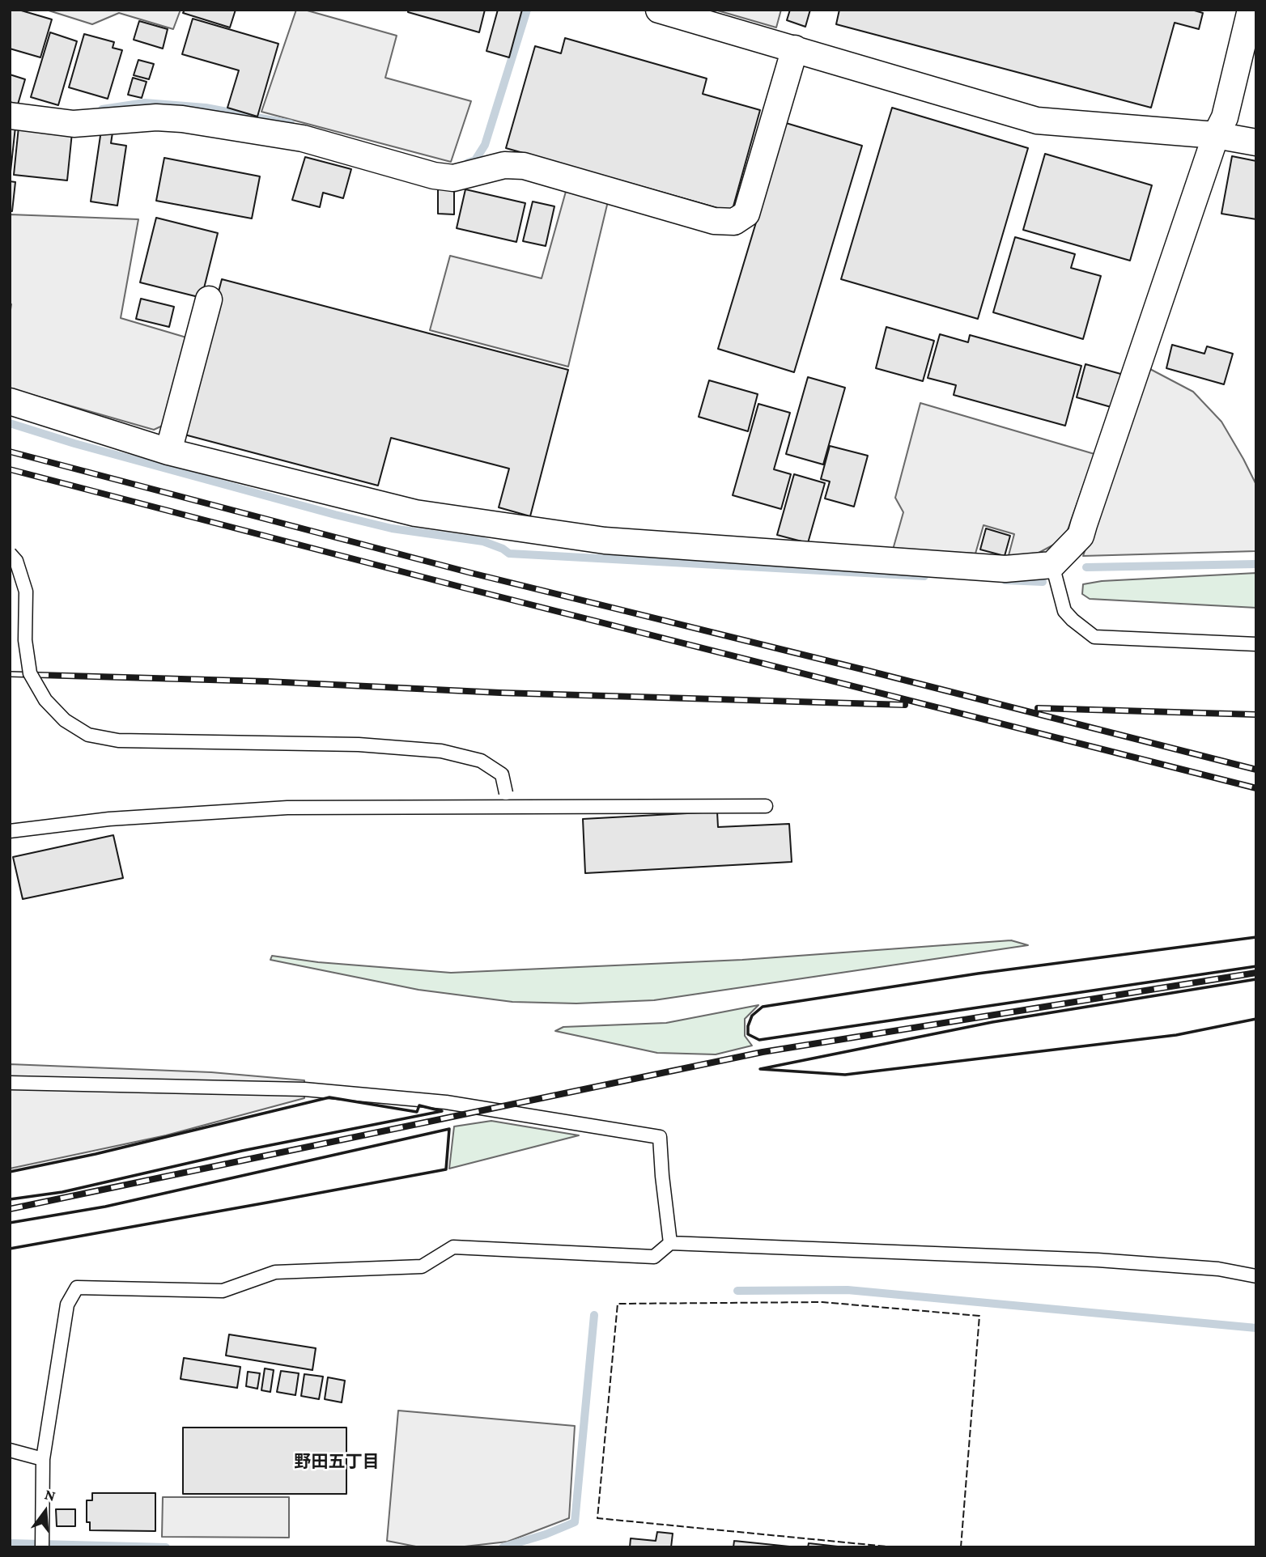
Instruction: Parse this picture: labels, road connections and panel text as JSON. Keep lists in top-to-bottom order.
{
  "districts": ["野田五丁目"],
  "north": "top"
}
